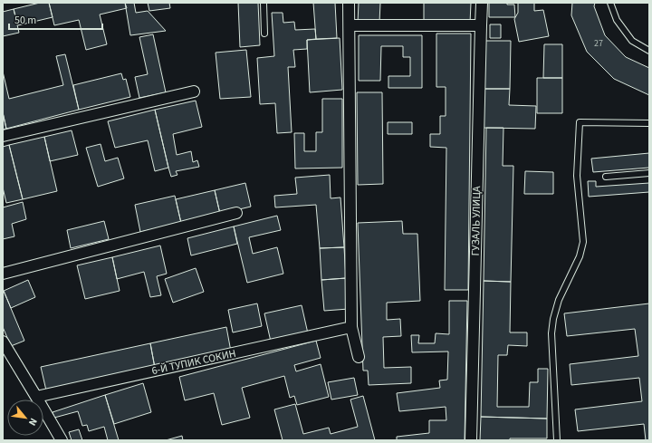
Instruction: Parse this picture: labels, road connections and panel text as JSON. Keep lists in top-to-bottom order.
{
  "streets": {
    "street": ["ГУЗАЛЬ УЛИЦА", "6-Й ТУПИК СОКИН"]
  },
  "house_numbers": ["27"],
  "scale_bar": "50 m",
  "north": "bottom right"
}
